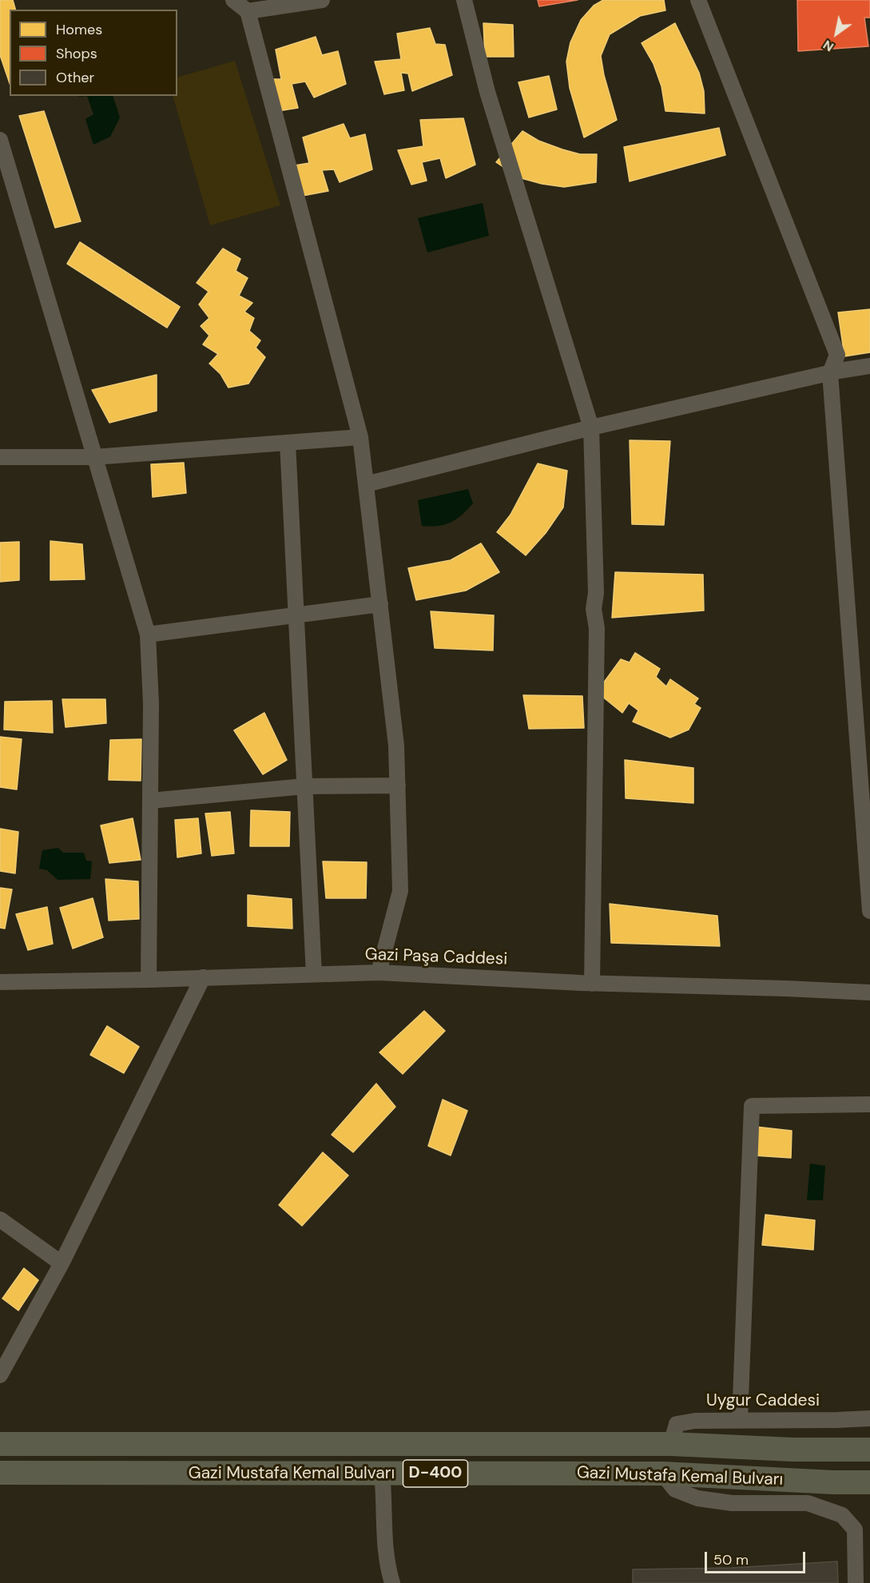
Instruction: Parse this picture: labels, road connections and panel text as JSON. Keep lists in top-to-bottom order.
{
  "streets": {
    "highway": ["Gazi Mustafa Kemal Bulvarı", "D-400"],
    "street": ["Gazi Paşa Caddesi", "Uygur Caddesi"]
  },
  "crossings": [
    ["Uygur Caddesi", "Gazi Mustafa Kemal Bulvarı"]
  ],
  "legend": ["Homes", "Shops", "Other"],
  "scale_bar": "50 m",
  "north": "bottom left"
}
